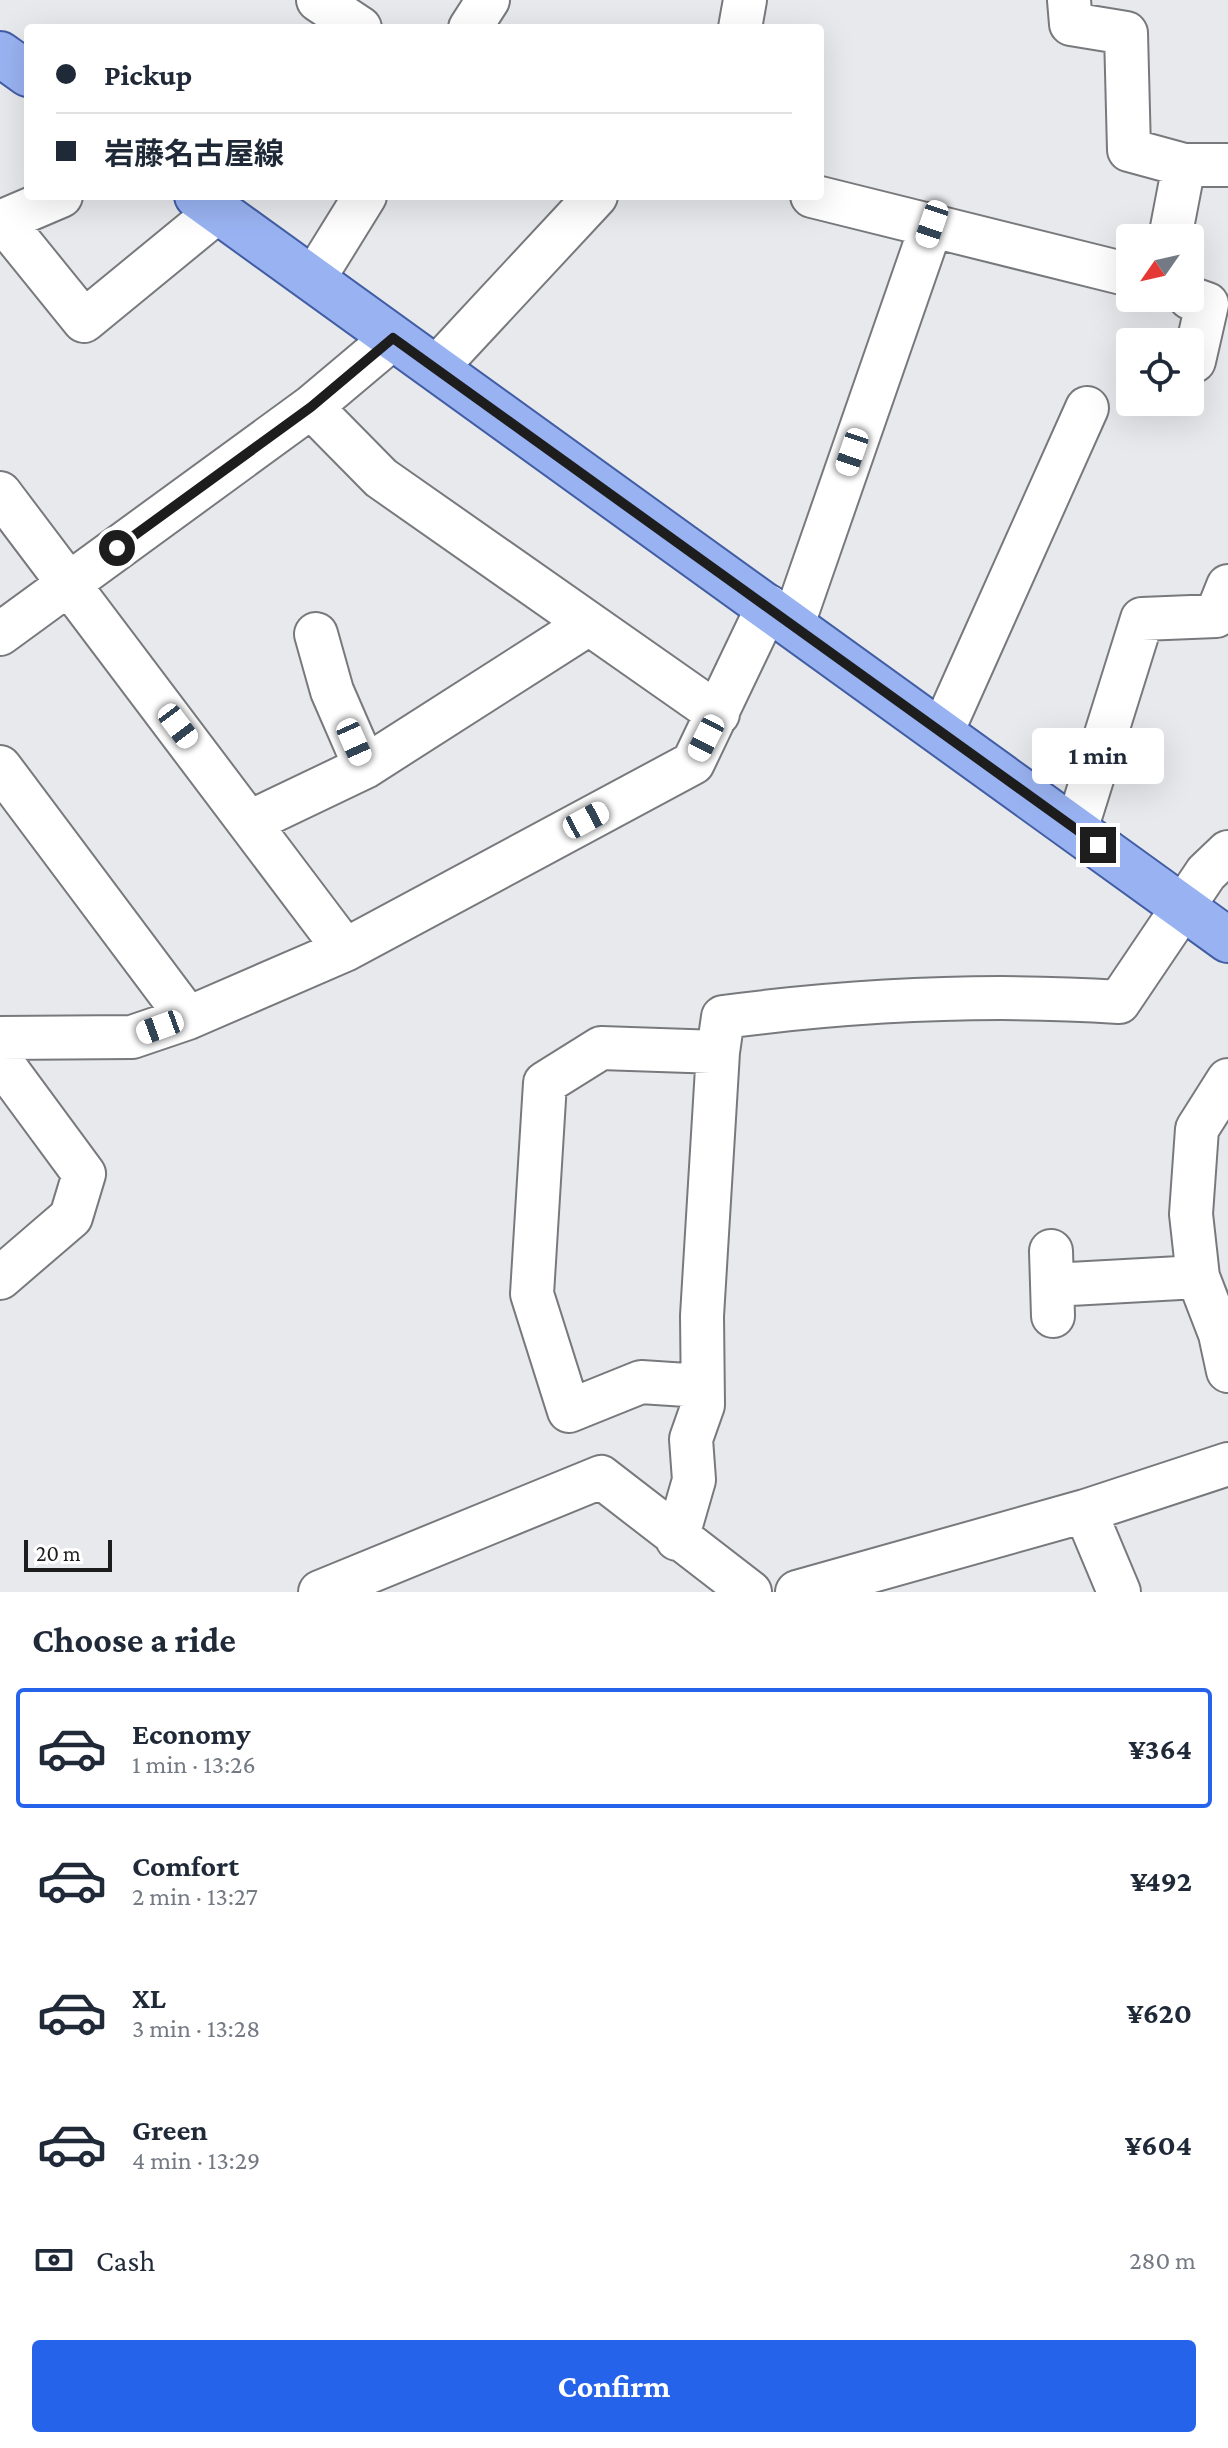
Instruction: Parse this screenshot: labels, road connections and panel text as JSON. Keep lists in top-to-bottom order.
{
  "scale_bar": "20 m",
  "north": "bottom left",
  "page": {
    "banner": ["Pickup", "岩藤名古屋線"],
    "bubble": "1 min",
    "scale": "20 m",
    "heading": "Choose a ride",
    "list": [
      {
        "name": "Economy",
        "note": "1 min · 13:26",
        "value": "¥364"
      },
      {
        "name": "Comfort",
        "note": "2 min · 13:27",
        "value": "¥492"
      },
      {
        "name": "XL",
        "note": "3 min · 13:28",
        "value": "¥620"
      },
      {
        "name": "Green",
        "note": "4 min · 13:29",
        "value": "¥604"
      }
    ],
    "pay": ["Cash", "280 m"],
    "buttons": "Confirm"
  }
}
